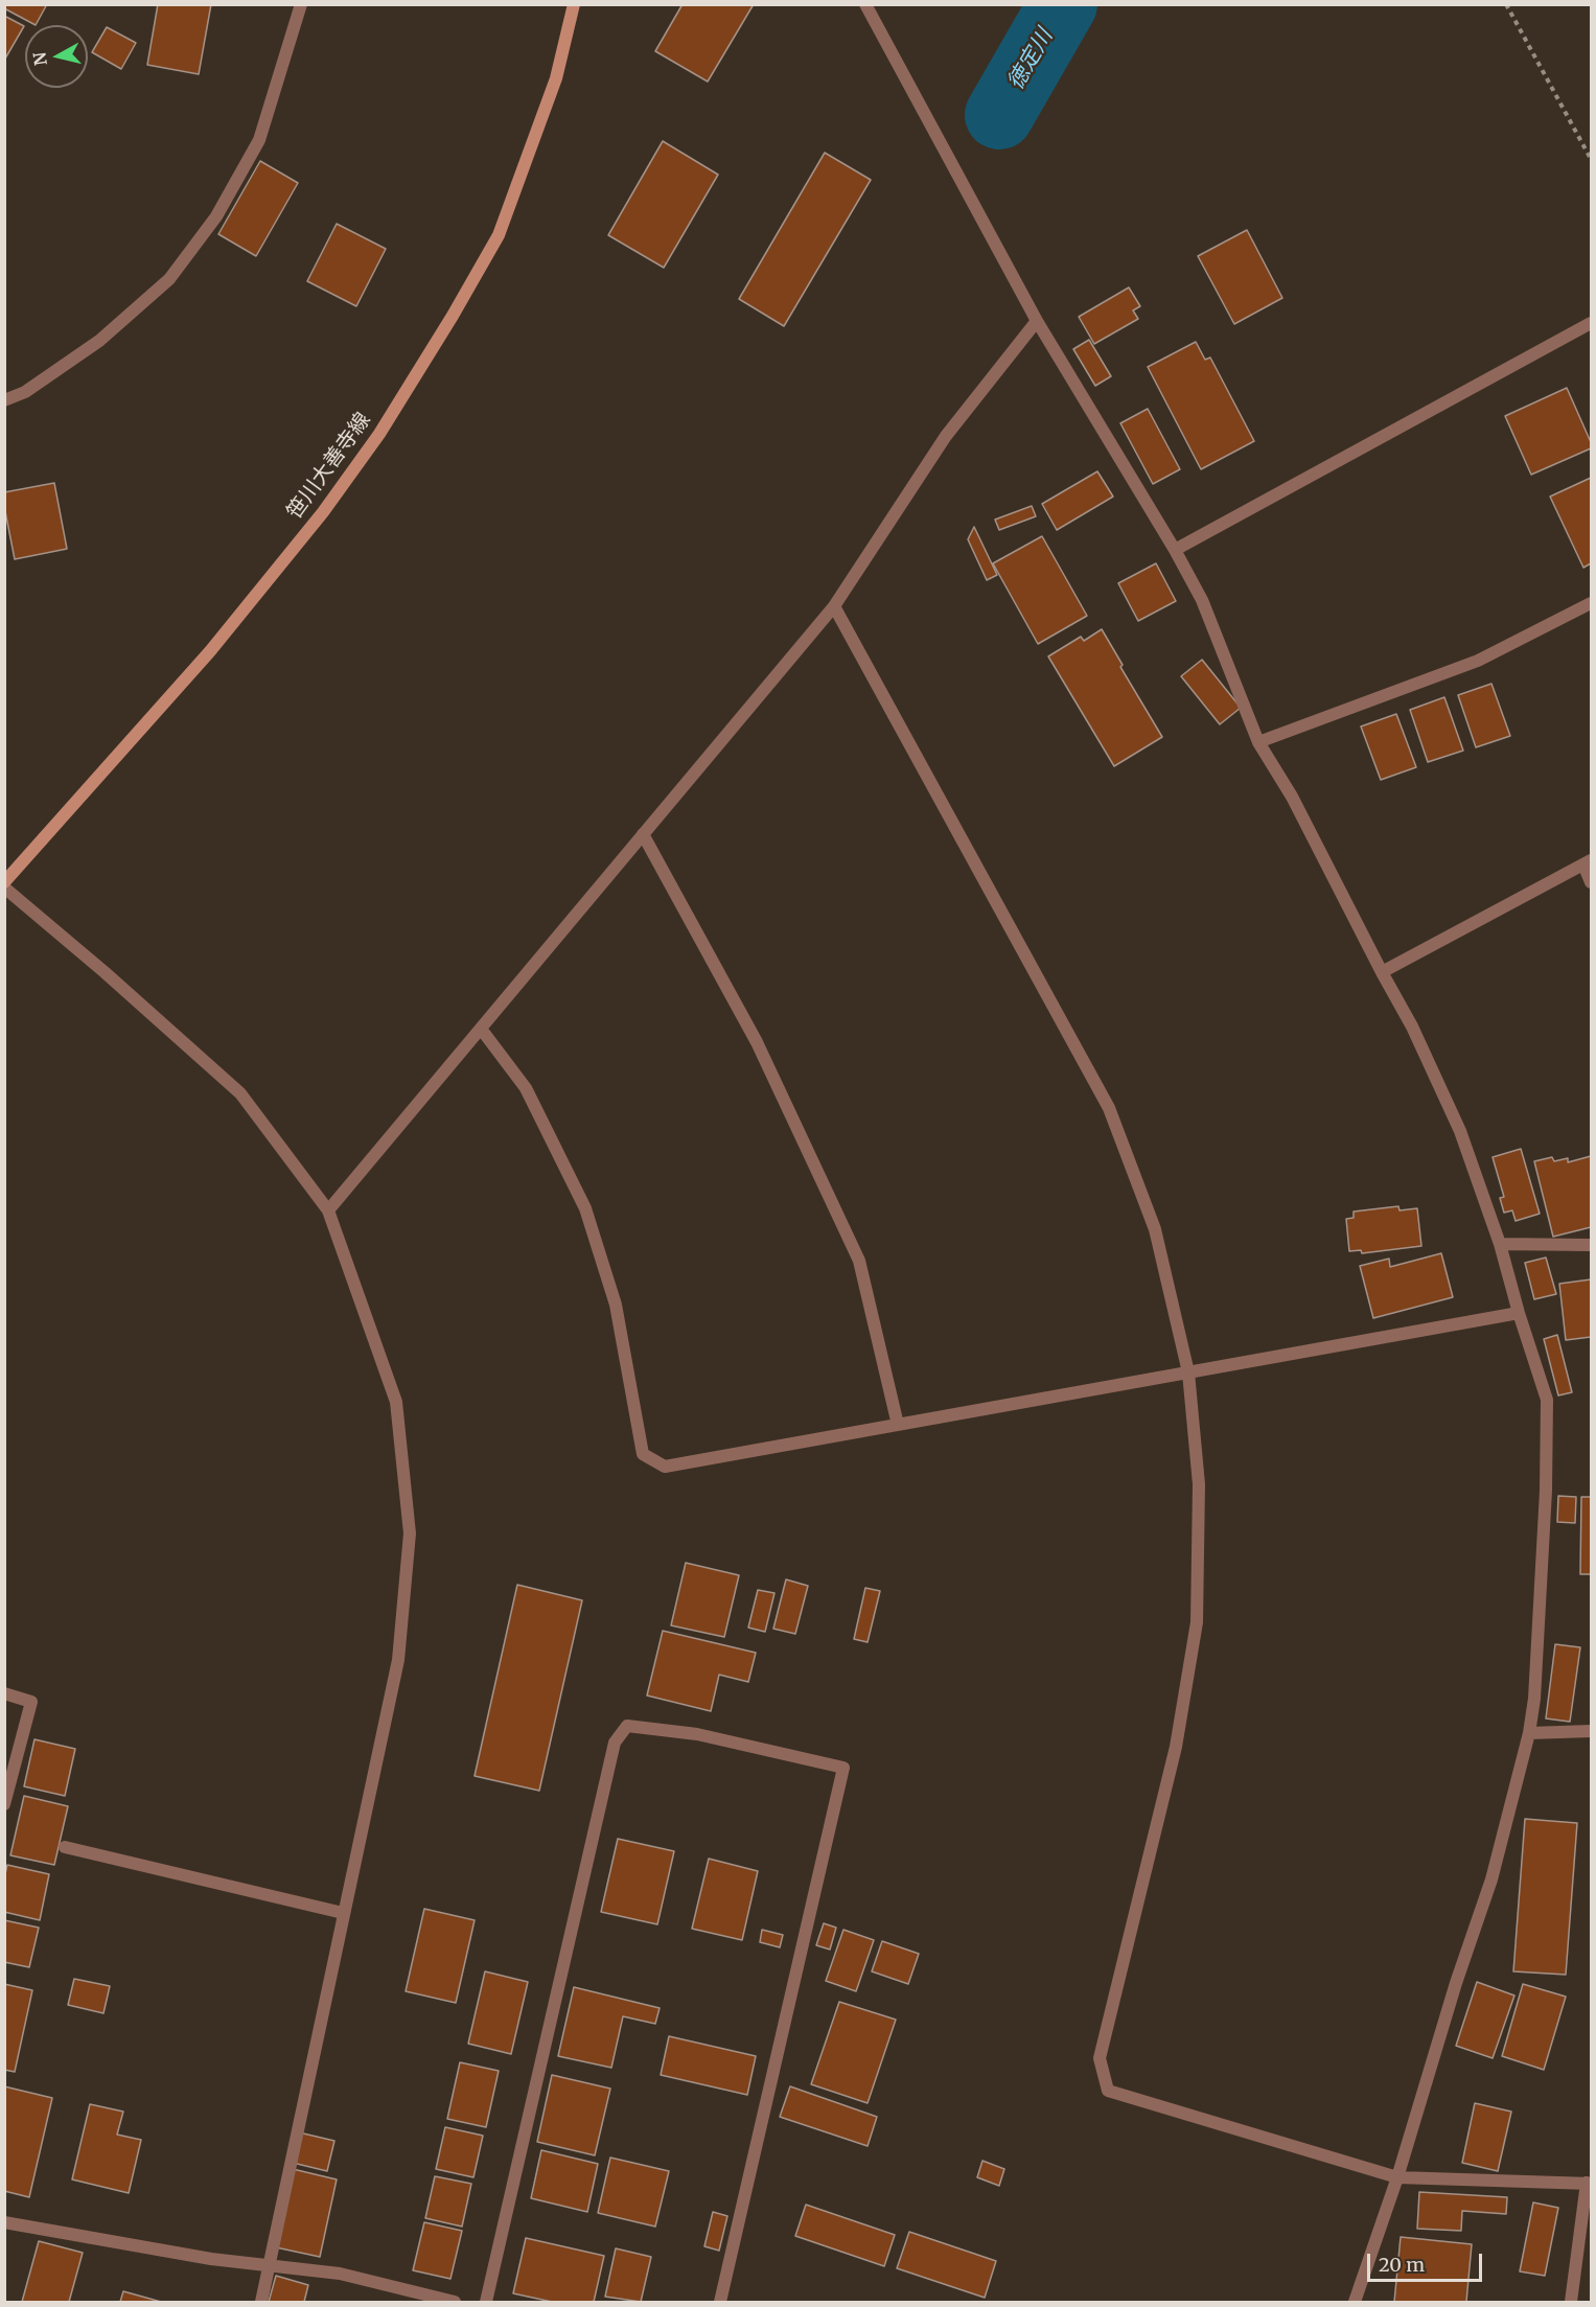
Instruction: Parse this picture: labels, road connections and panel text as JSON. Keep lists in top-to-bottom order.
{
  "streets": {
    "street": ["笹川大善寺線"]
  },
  "water": ["徳定川"],
  "scale_bar": "20 m",
  "north": "left"
}
